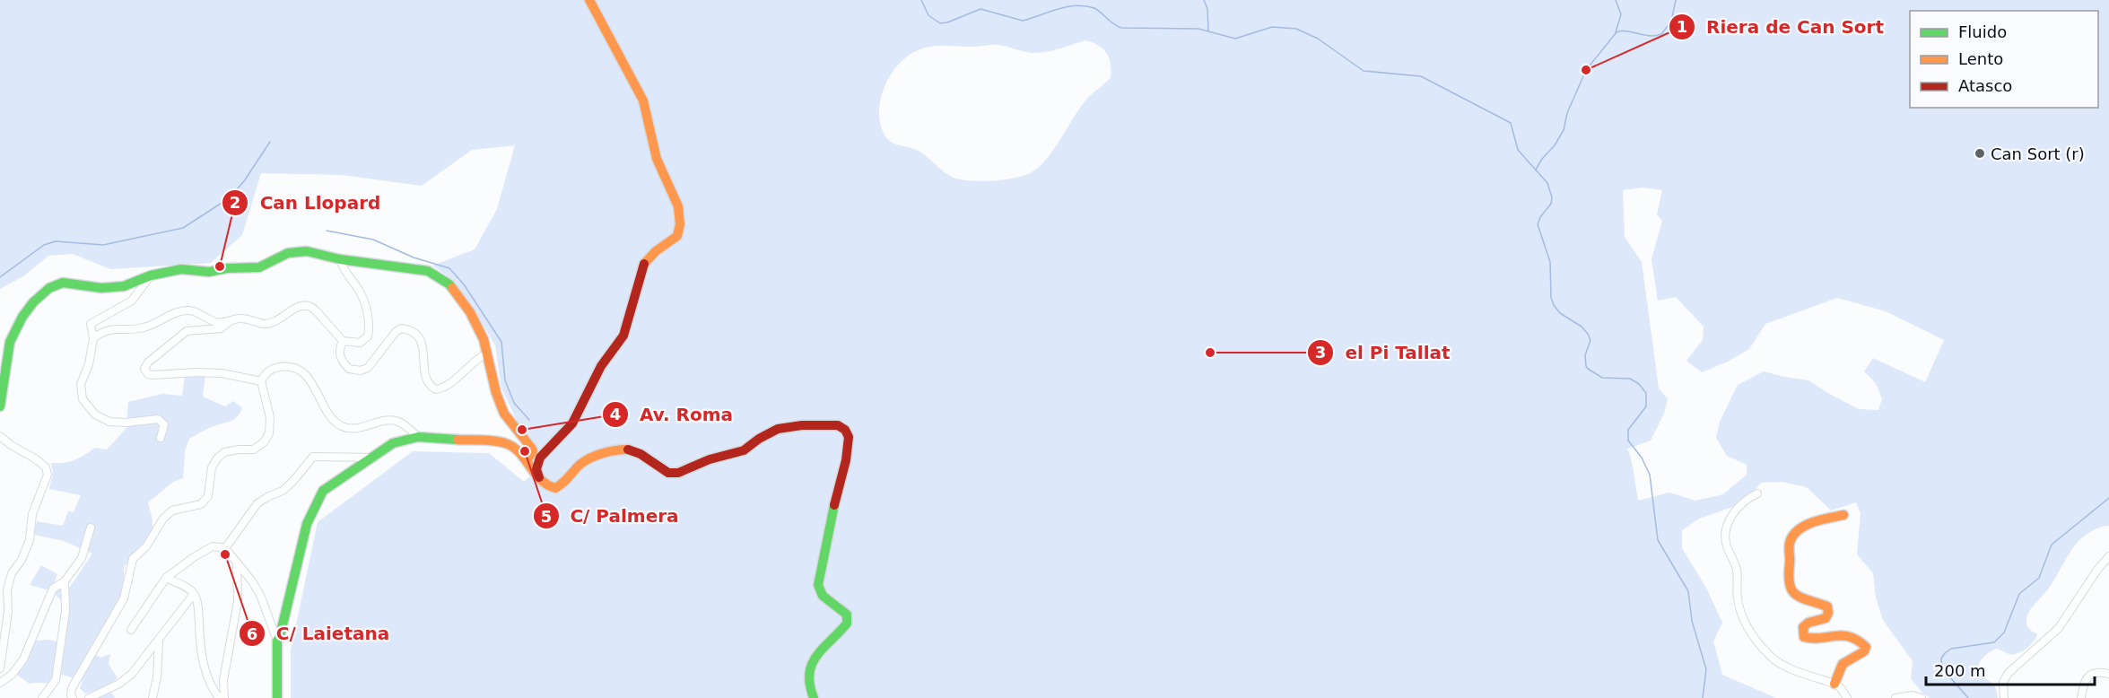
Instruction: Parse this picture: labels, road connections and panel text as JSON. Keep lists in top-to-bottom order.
{
  "places": [
    "Riera de Can Sort",
    "Can Sort (r)",
    "Can Llopard",
    "el Pi Tallat",
    "Av. Roma",
    "C/ Palmera",
    "C/ Laietana"
  ],
  "legend": ["Fluido", "Lento", "Atasco"],
  "scale_bar": "200 m"
}
